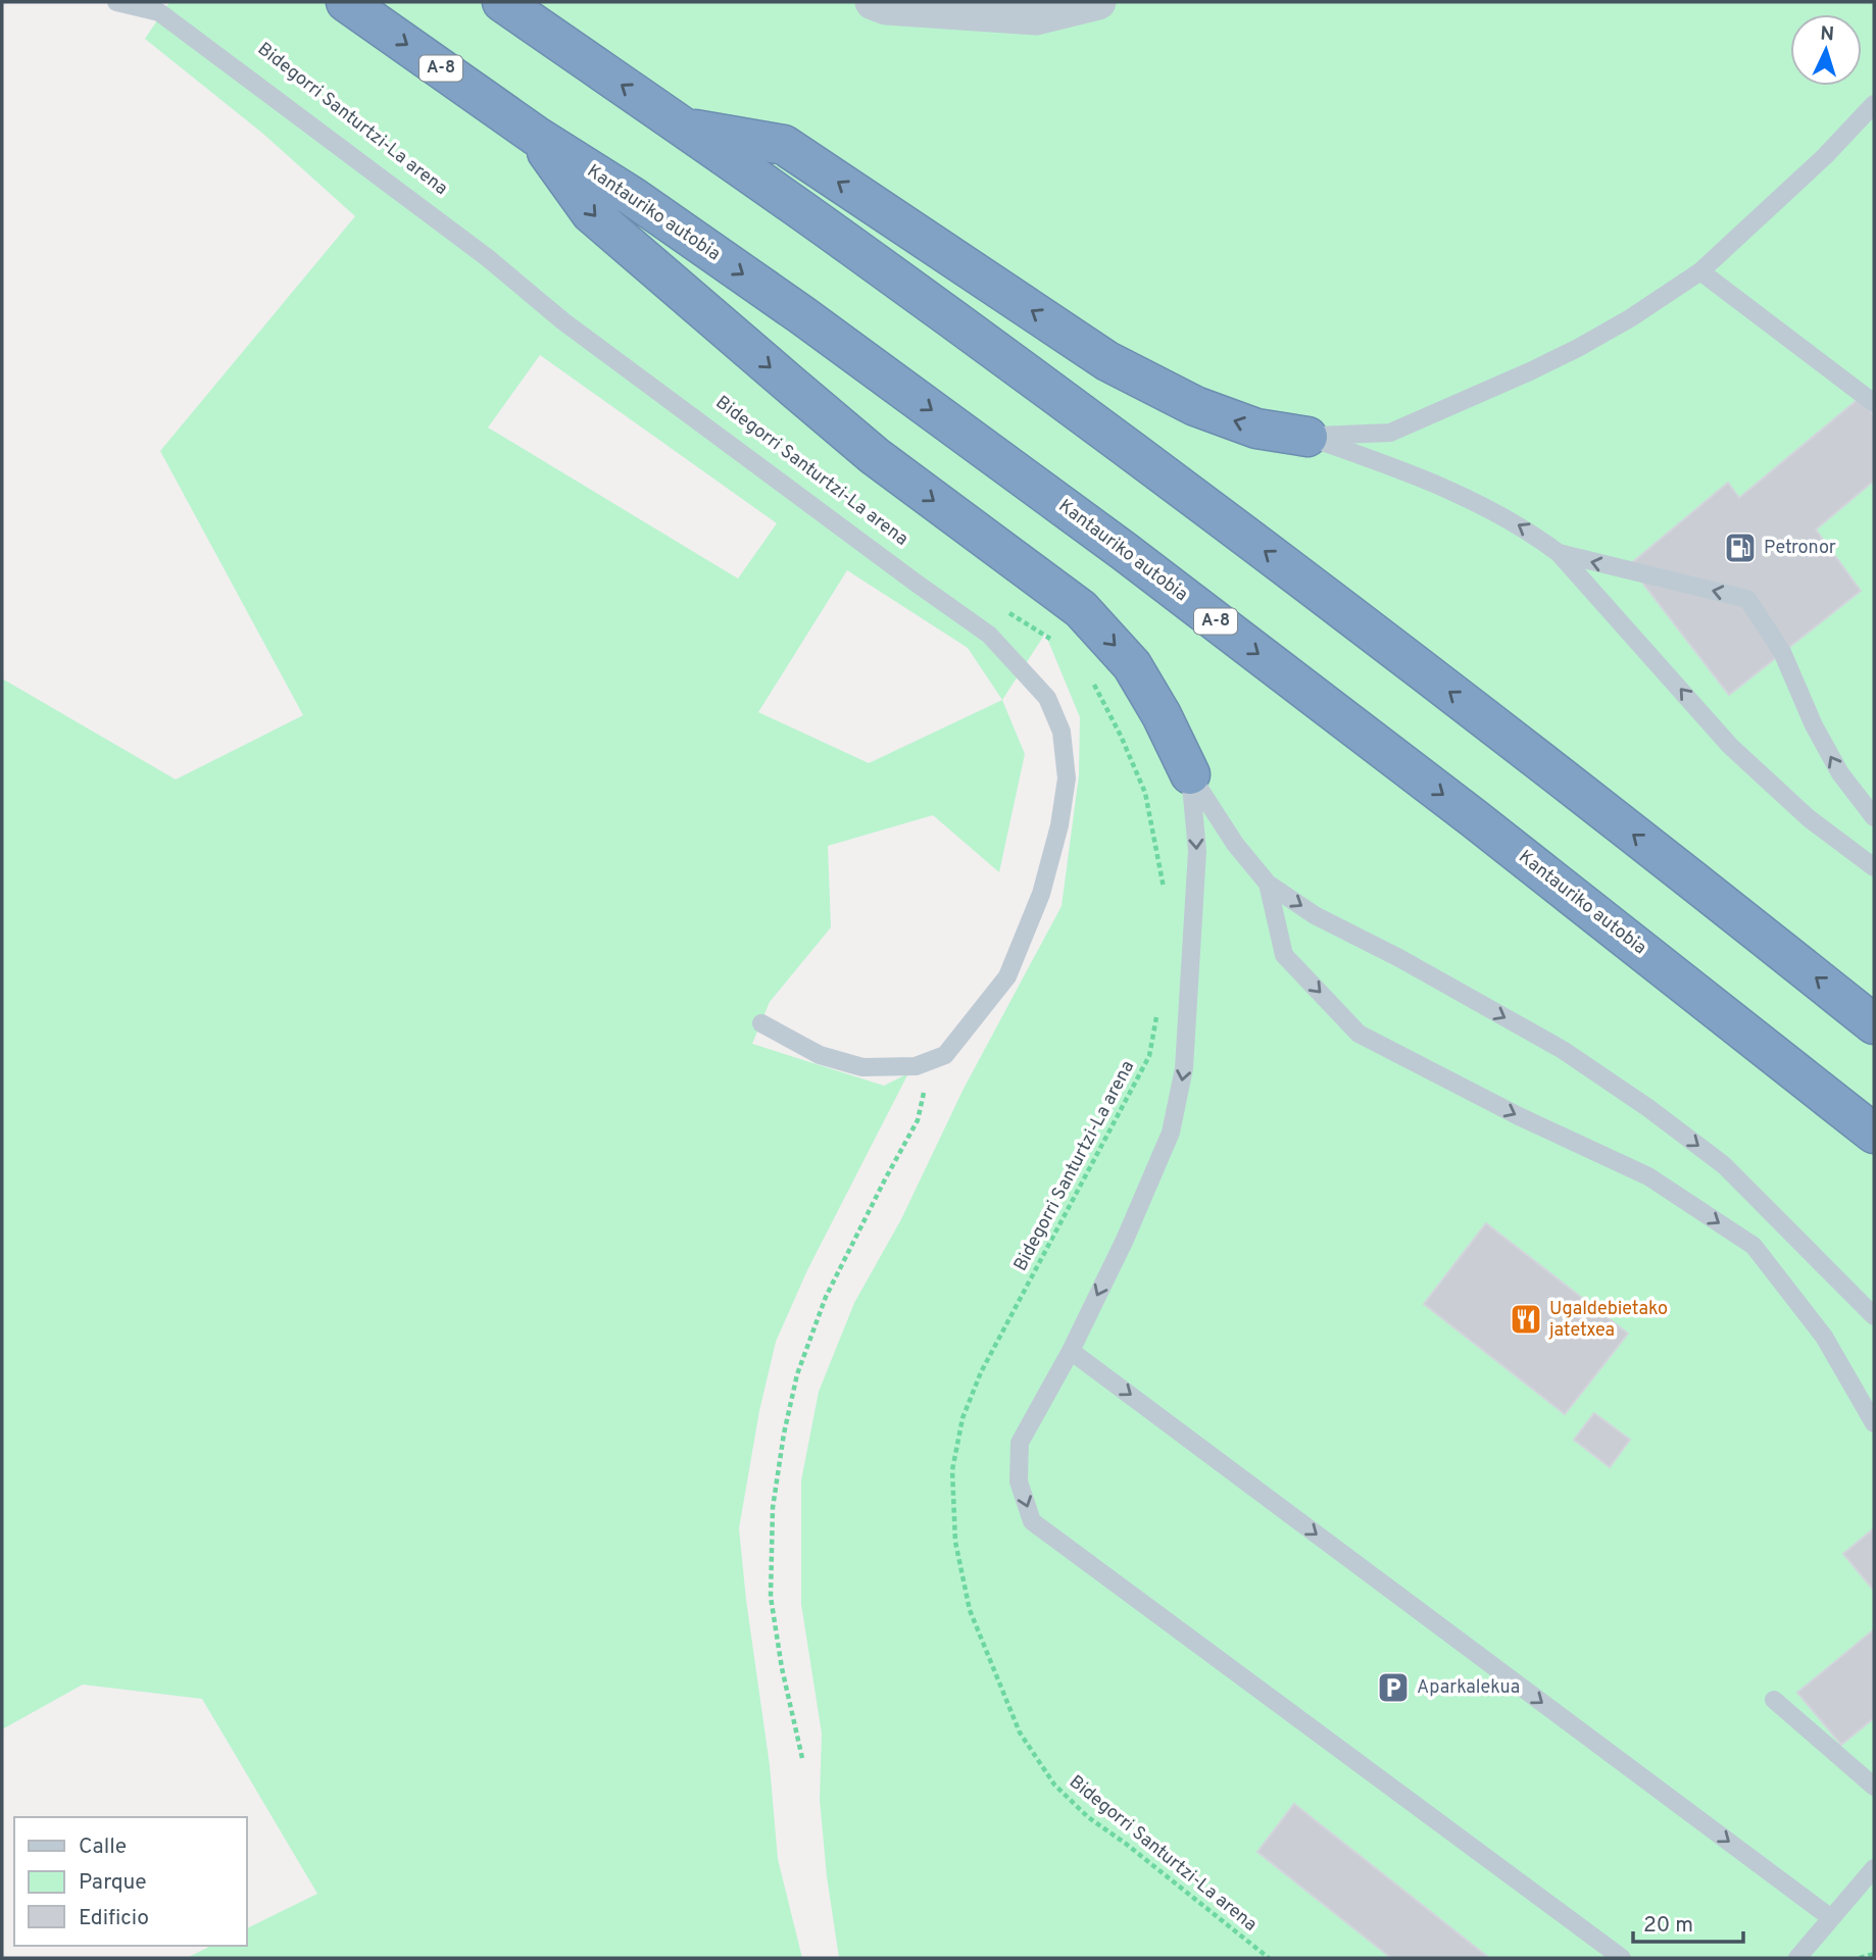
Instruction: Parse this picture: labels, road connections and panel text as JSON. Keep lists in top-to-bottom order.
{
  "streets": {
    "highway": ["A-8", "Kantauriko autobia"],
    "path": ["Bidegorri Santurtzi-La arena"]
  },
  "places": {
    "fuel station": ["Petronor"],
    "restaurant": ["Ugaldebietako jatetxea"],
    "parking": ["Aparkalekua"]
  },
  "legend": ["Calle", "Parque", "Edificio"],
  "scale_bar": "20 m",
  "north": "top"
}
